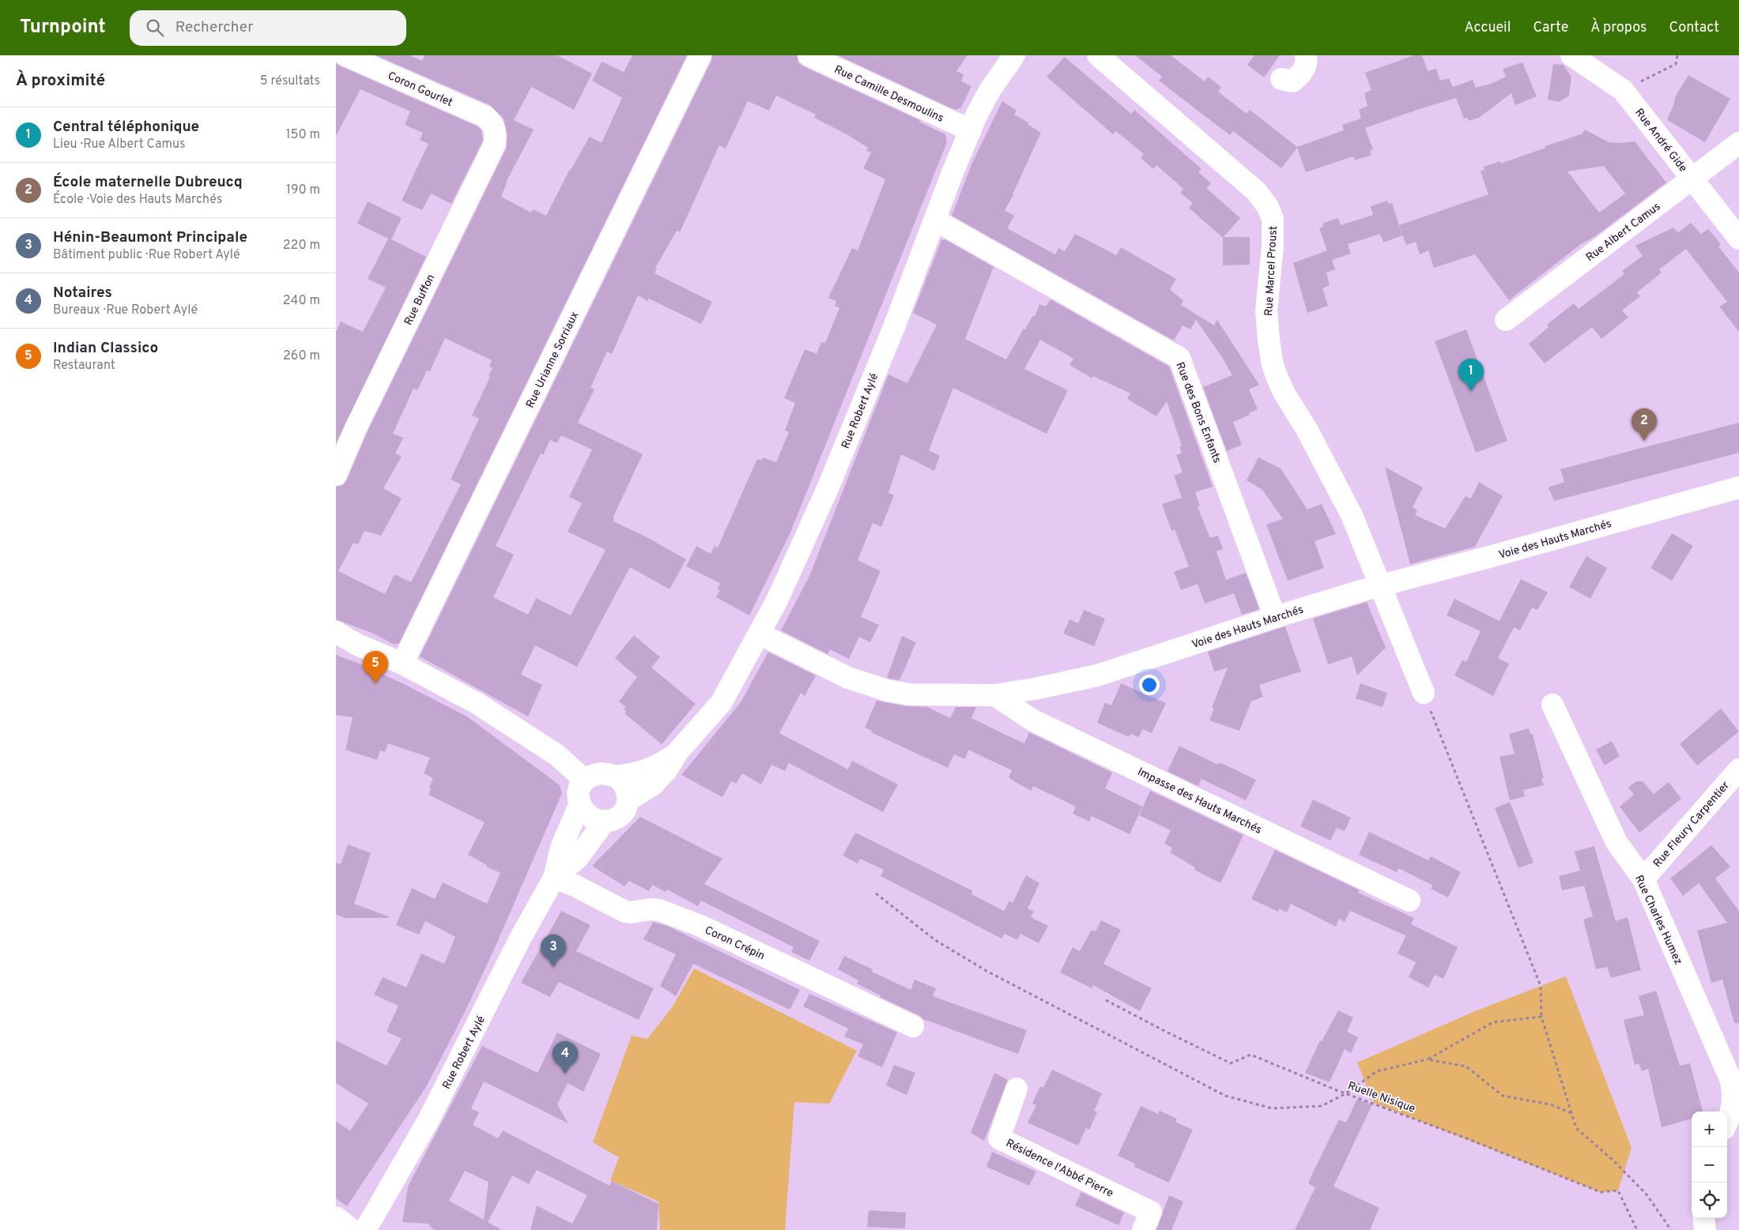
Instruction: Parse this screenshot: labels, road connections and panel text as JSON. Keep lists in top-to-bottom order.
{
  "streets": {
    "street": [
      "Coron Gourlet",
      "Rue Camille Desmoulins",
      "Rue André Gide",
      "Rue Albert Camus",
      "Rue Marcel Proust",
      "Rue Buffon",
      "Rue Urianne Sorriaux",
      "Rue Robert Aylé",
      "Rue des Bons Enfants",
      "Voie des Hauts Marchés",
      "Impasse des Hauts Marchés",
      "Rue Fleury Carpentier",
      "Rue Charles Humez",
      "Coron Crépin",
      "Résidence l'Abbé Pierre"
    ],
    "path": ["Ruelle Nisique"]
  },
  "crossings": [
    ["Coron Gourlet", "Rue Buffon"],
    ["Rue Camille Desmoulins", "Rue Robert Aylé"],
    ["Rue André Gide", "Rue Albert Camus"],
    ["Rue Marcel Proust", "Voie des Hauts Marchés"],
    ["Rue Robert Aylé", "Rue des Bons Enfants"],
    ["Rue Robert Aylé", "Voie des Hauts Marchés"],
    ["Rue Robert Aylé", "Coron Crépin"],
    ["Rue des Bons Enfants", "Voie des Hauts Marchés"],
    ["Voie des Hauts Marchés", "Impasse des Hauts Marchés"],
    ["Rue Fleury Carpentier", "Rue Charles Humez"]
  ],
  "page": {
    "header": "Turnpoint",
    "search": "Rechercher",
    "nav": [
      "Accueil",
      "Carte",
      "À propos",
      "Contact"
    ],
    "heading": ["À proximité", "5 résultats"],
    "list": [
      {
        "mark": "1",
        "name": "Central téléphonique",
        "note": "Lieu · Rue Albert Camus",
        "value": "150 m"
      },
      {
        "mark": "2",
        "name": "École maternelle Dubreucq",
        "note": "École · Voie des Hauts Marchés",
        "value": "190 m"
      },
      {
        "mark": "3",
        "name": "Hénin-Beaumont Principale",
        "note": "Bâtiment public · Rue Robert Aylé",
        "value": "220 m"
      },
      {
        "mark": "4",
        "name": "Notaires",
        "note": "Bureaux · Rue Robert Aylé",
        "value": "240 m"
      },
      {
        "mark": "5",
        "name": "Indian Classico",
        "note": "Restaurant",
        "value": "260 m"
      }
    ],
    "pins": [
      "1",
      "2",
      "5",
      "3",
      "4"
    ],
    "map_buttons": ["+", "−"]
  }
}
